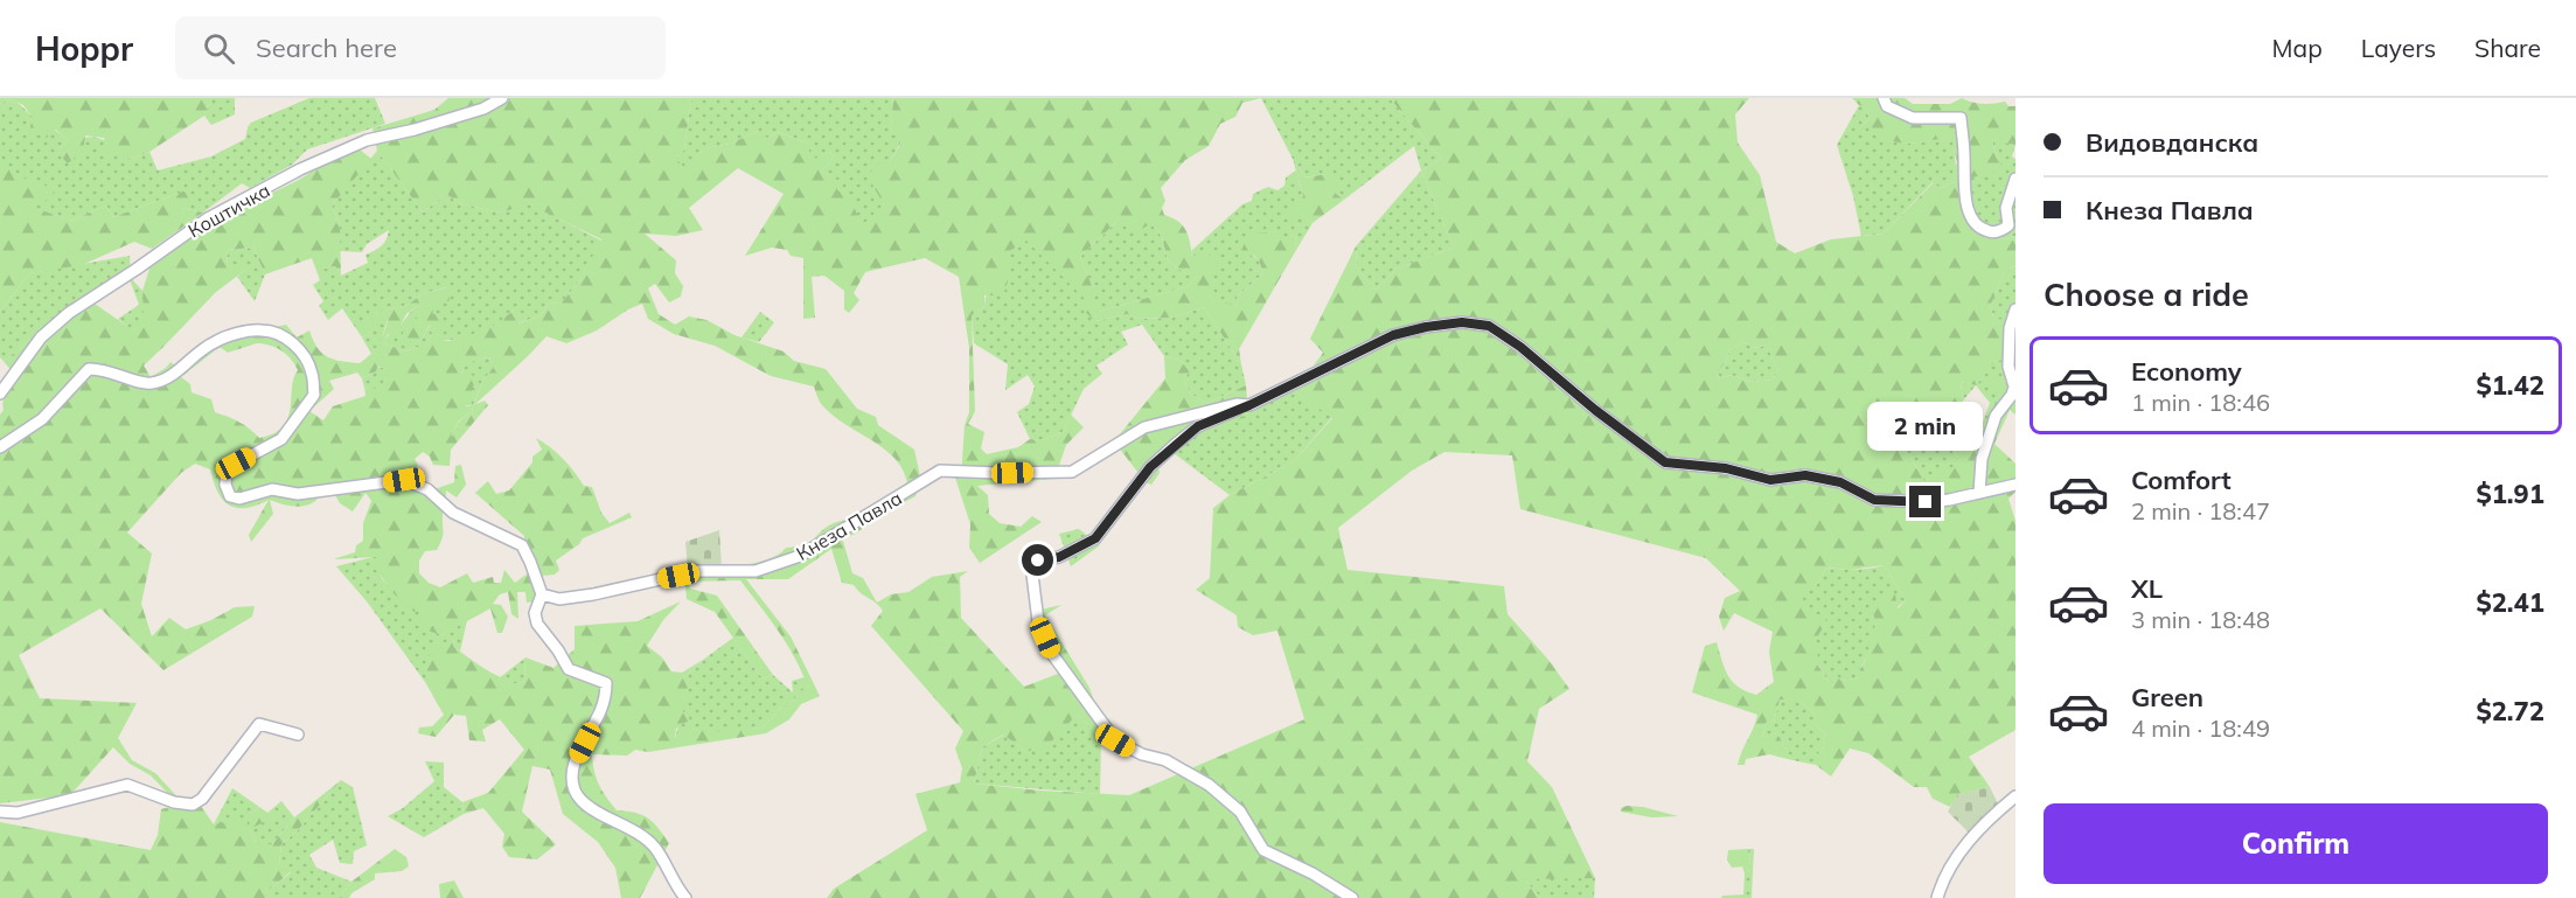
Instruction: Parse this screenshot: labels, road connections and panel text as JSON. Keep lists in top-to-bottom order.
{
  "streets": {
    "street": ["Коштичка", "Кнеза Павла"]
  },
  "page": {
    "header": "Hoppr",
    "search": "Search here",
    "nav": ["Map", "Layers", "Share"],
    "banner": ["Видовданска", "Кнеза Павла"],
    "heading": "Choose a ride",
    "list": [
      {
        "name": "Economy",
        "note": "1 min · 18:46",
        "value": "$1.42"
      },
      {
        "name": "Comfort",
        "note": "2 min · 18:47",
        "value": "$1.91"
      },
      {
        "name": "XL",
        "note": "3 min · 18:48",
        "value": "$2.41"
      },
      {
        "name": "Green",
        "note": "4 min · 18:49",
        "value": "$2.72"
      }
    ],
    "bubble": "2 min",
    "buttons": "Confirm"
  }
}
